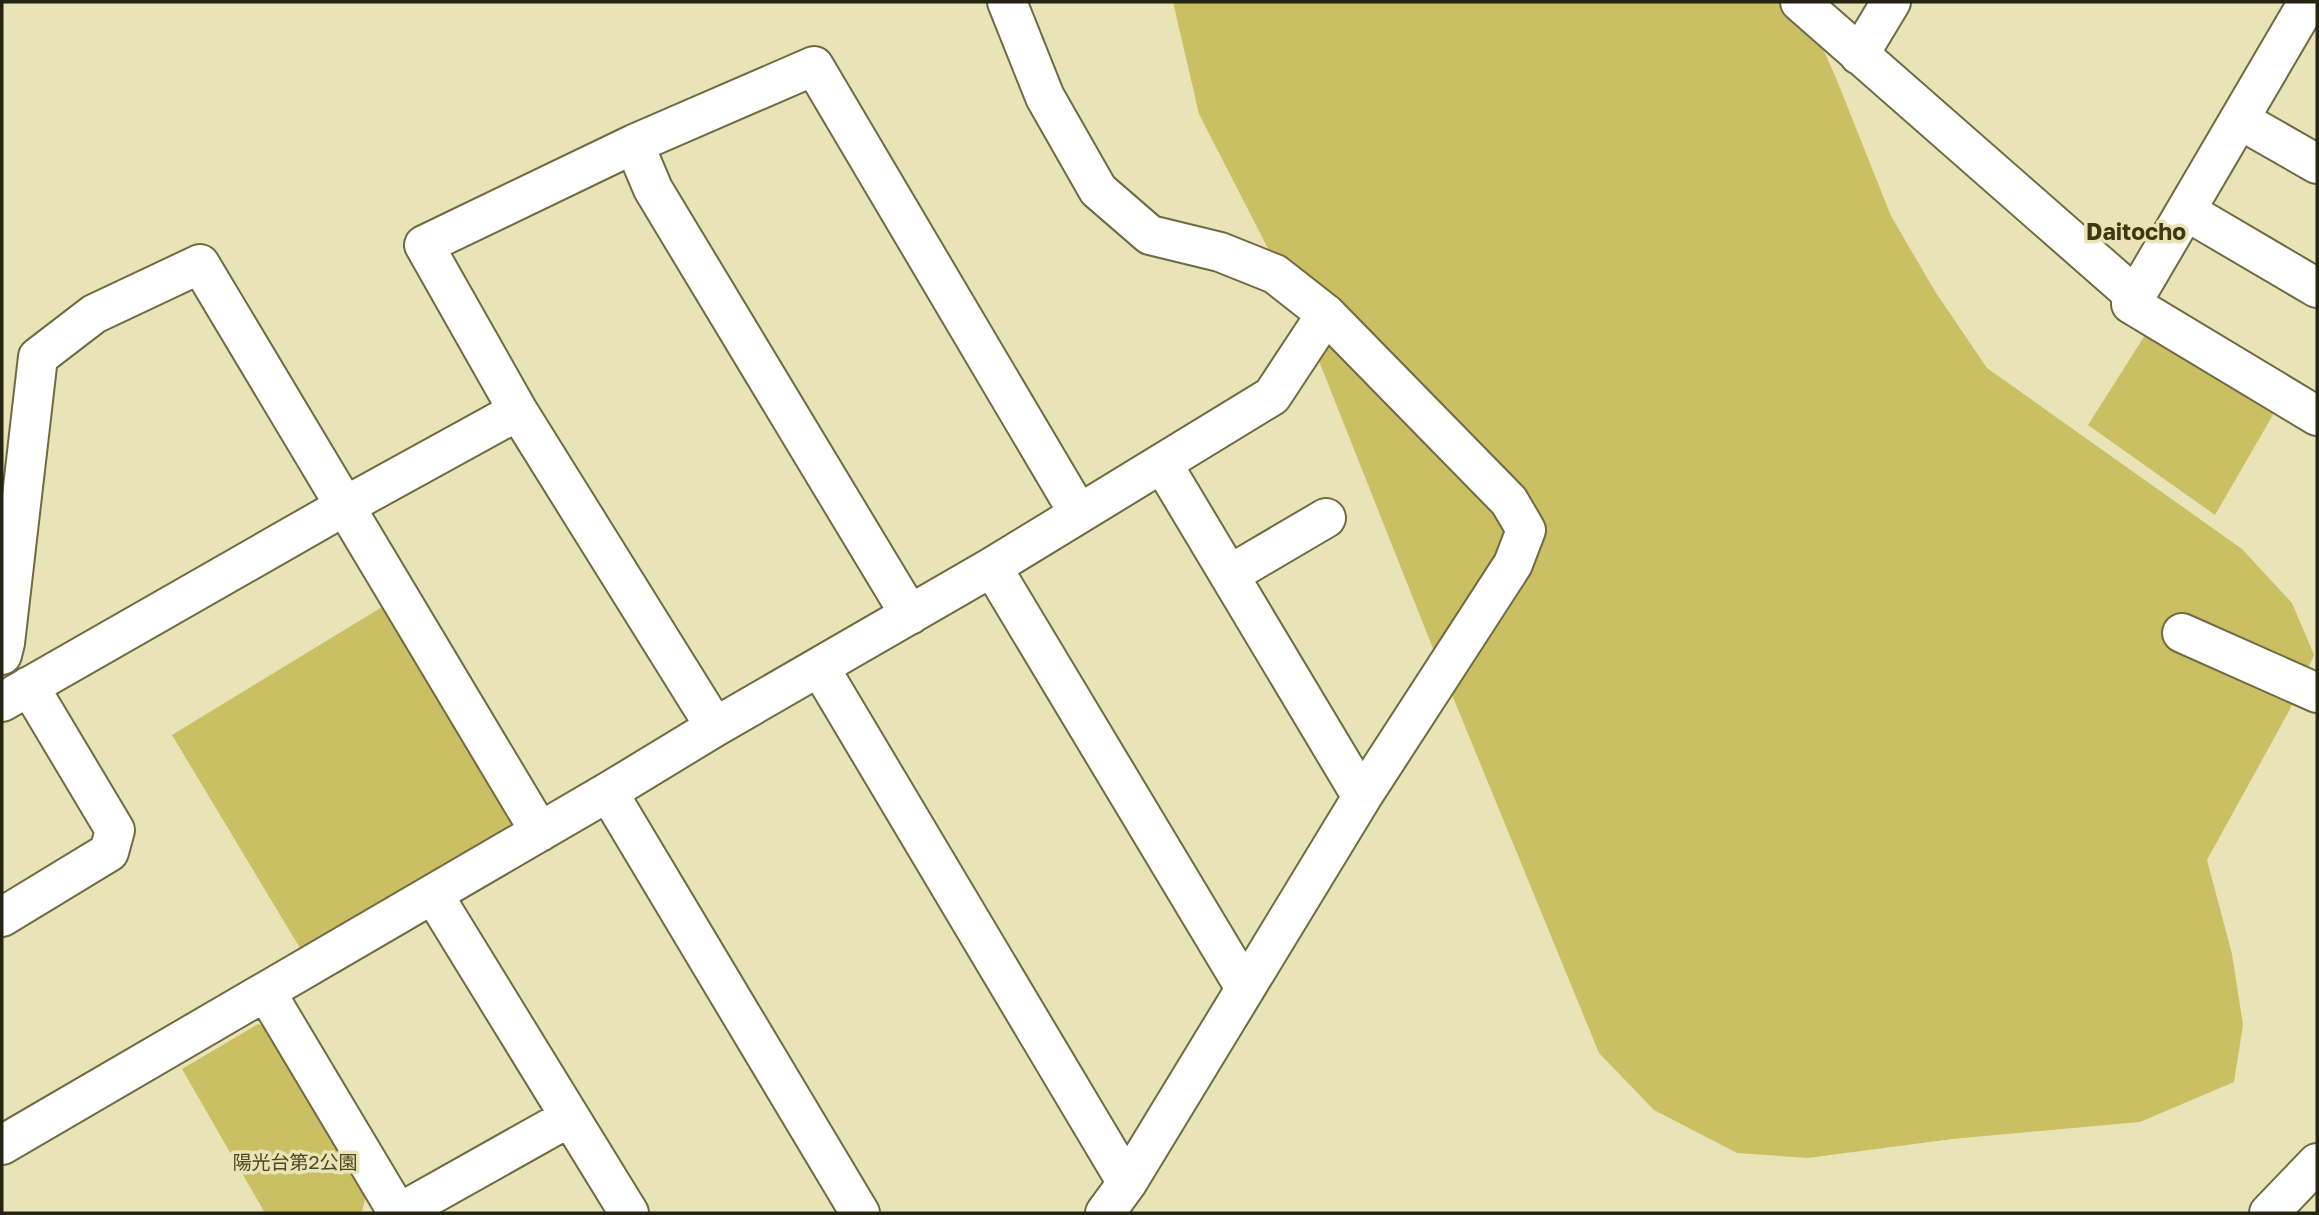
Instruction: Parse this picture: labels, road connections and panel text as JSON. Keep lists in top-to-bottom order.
{
  "districts": ["Daitocho"],
  "parks": ["陽光台第2公園"]
}
